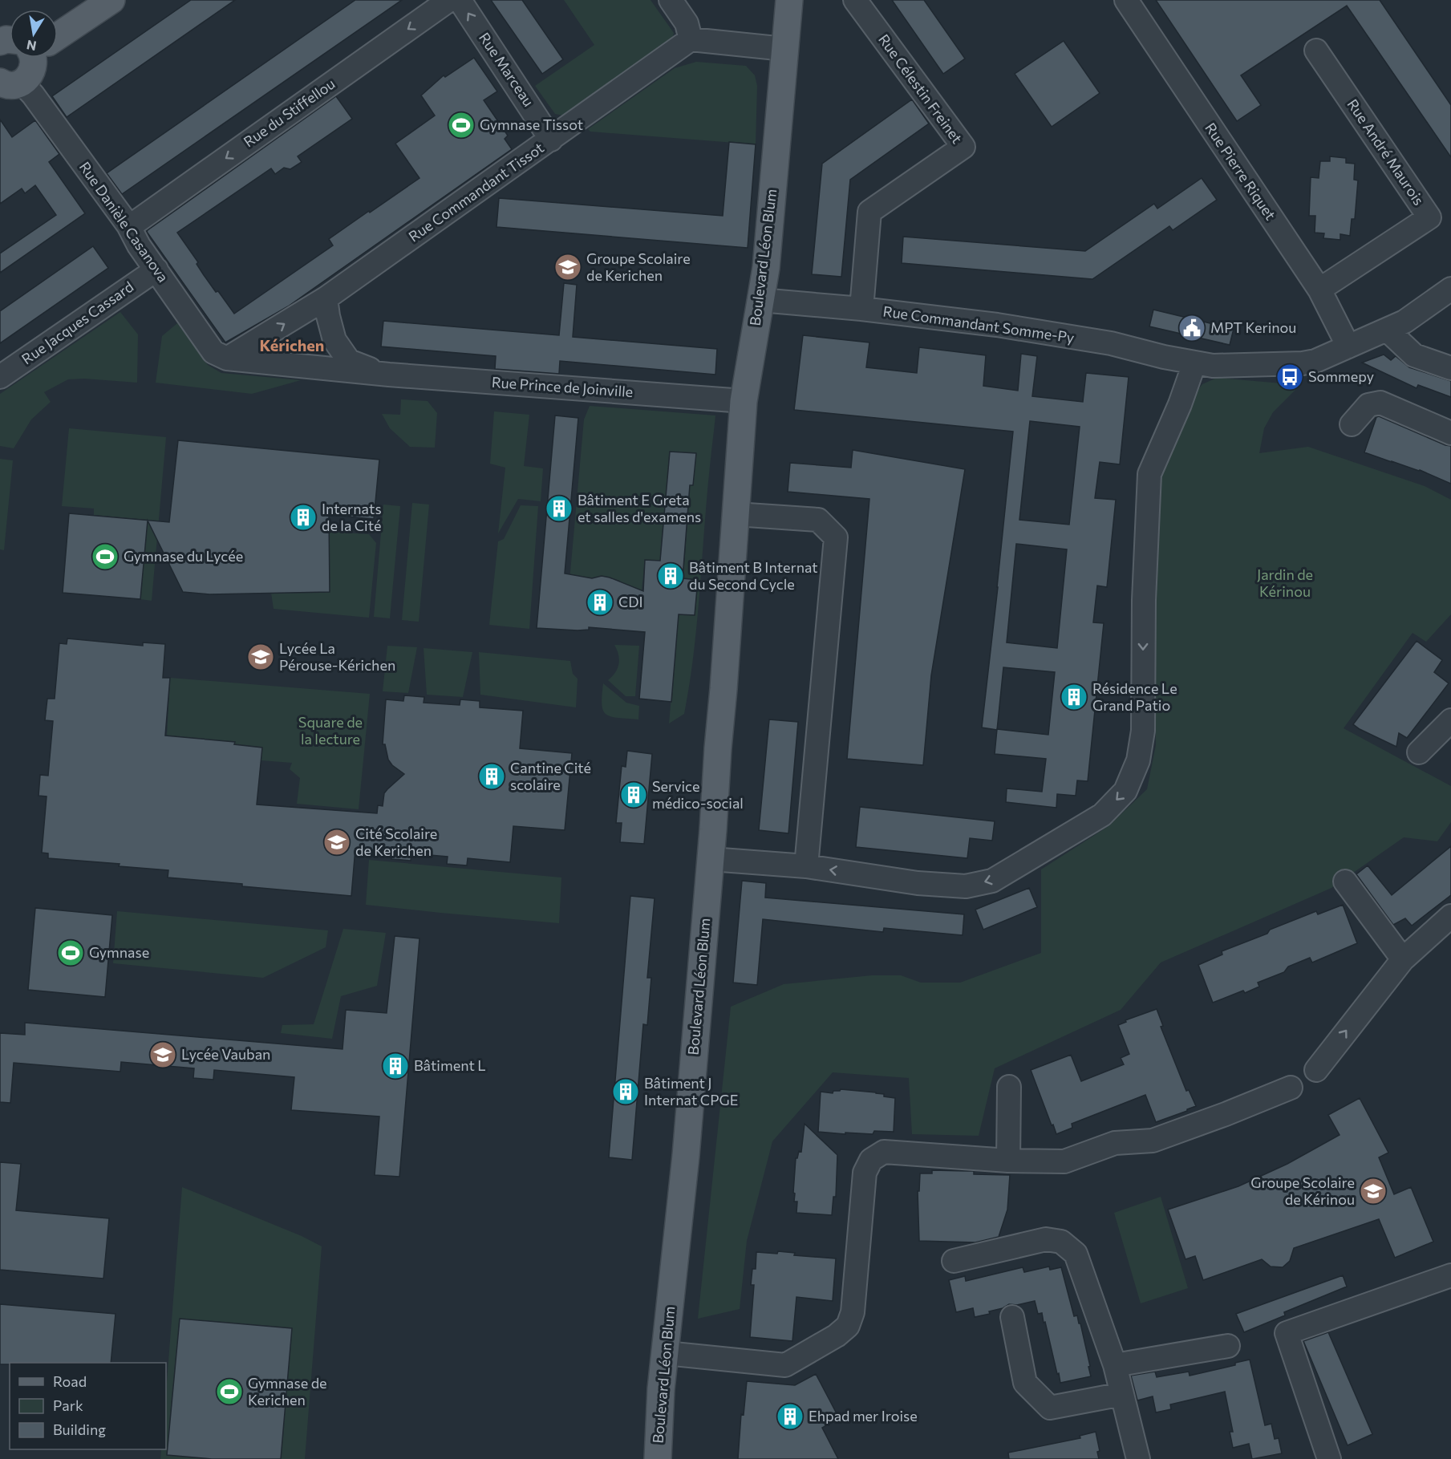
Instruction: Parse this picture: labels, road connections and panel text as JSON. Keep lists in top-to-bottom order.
{
  "streets": {
    "main road": ["Boulevard Léon Blum"],
    "street": [
      "Rue Marceau",
      "Rue Célestin Freinet",
      "Rue du Stiffellou",
      "Rue André Maurois",
      "Rue Pierre Riquet",
      "Rue Commandant Tissot",
      "Rue Danièle Casanova",
      "Rue Jacques Cassard",
      "Rue Commandant Somme-Py",
      "Rue Prince de Joinville"
    ]
  },
  "crossings": [
    ["Rue Marceau", "Rue Commandant Tissot"],
    ["Rue Célestin Freinet", "Rue Commandant Somme-Py"],
    ["Rue du Stiffellou", "Rue Danièle Casanova"],
    ["Rue André Maurois", "Rue Pierre Riquet"],
    ["Rue Pierre Riquet", "Rue Commandant Somme-Py"],
    ["Rue Commandant Tissot", "Rue Danièle Casanova"],
    ["Rue Commandant Tissot", "Rue Prince de Joinville"],
    ["Rue Danièle Casanova", "Rue Jacques Cassard"],
    ["Rue Danièle Casanova", "Rue Prince de Joinville"],
    ["Boulevard Léon Blum", "Rue Commandant Somme-Py"],
    ["Boulevard Léon Blum", "Rue Prince de Joinville"]
  ],
  "one_way": ["Rue Marceau", "Rue du Stiffellou"],
  "districts": ["Kérichen"],
  "parks": ["Jardin de Kérinou", "Square de la lecture"],
  "places": {
    "sports": [
      "Gymnase Tissot",
      "Gymnase du Lycée",
      "Gymnase",
      "Gymnase de Kerichen"
    ],
    "school or university": [
      "Groupe Scolaire de Kerichen",
      "Lycée La Pérouse-Kérichen",
      "Cité Scolaire de Kerichen",
      "Lycée Vauban",
      "Groupe Scolaire de Kérinou"
    ],
    "public building": ["MPT Kerinou"],
    "bus stop": ["Sommepy"],
    "building": [
      "Bâtiment E Greta et salles d'examens",
      "Internats de la Cité",
      "Bâtiment B Internat du Second Cycle",
      "CDI",
      "Résidence Le Grand Patio",
      "Cantine Cité scolaire",
      "Service médico-social",
      "Bâtiment L",
      "Bâtiment J Internat CPGE",
      "Ehpad mer Iroise"
    ]
  },
  "legend": ["Road", "Park", "Building"],
  "north": "bottom"
}
